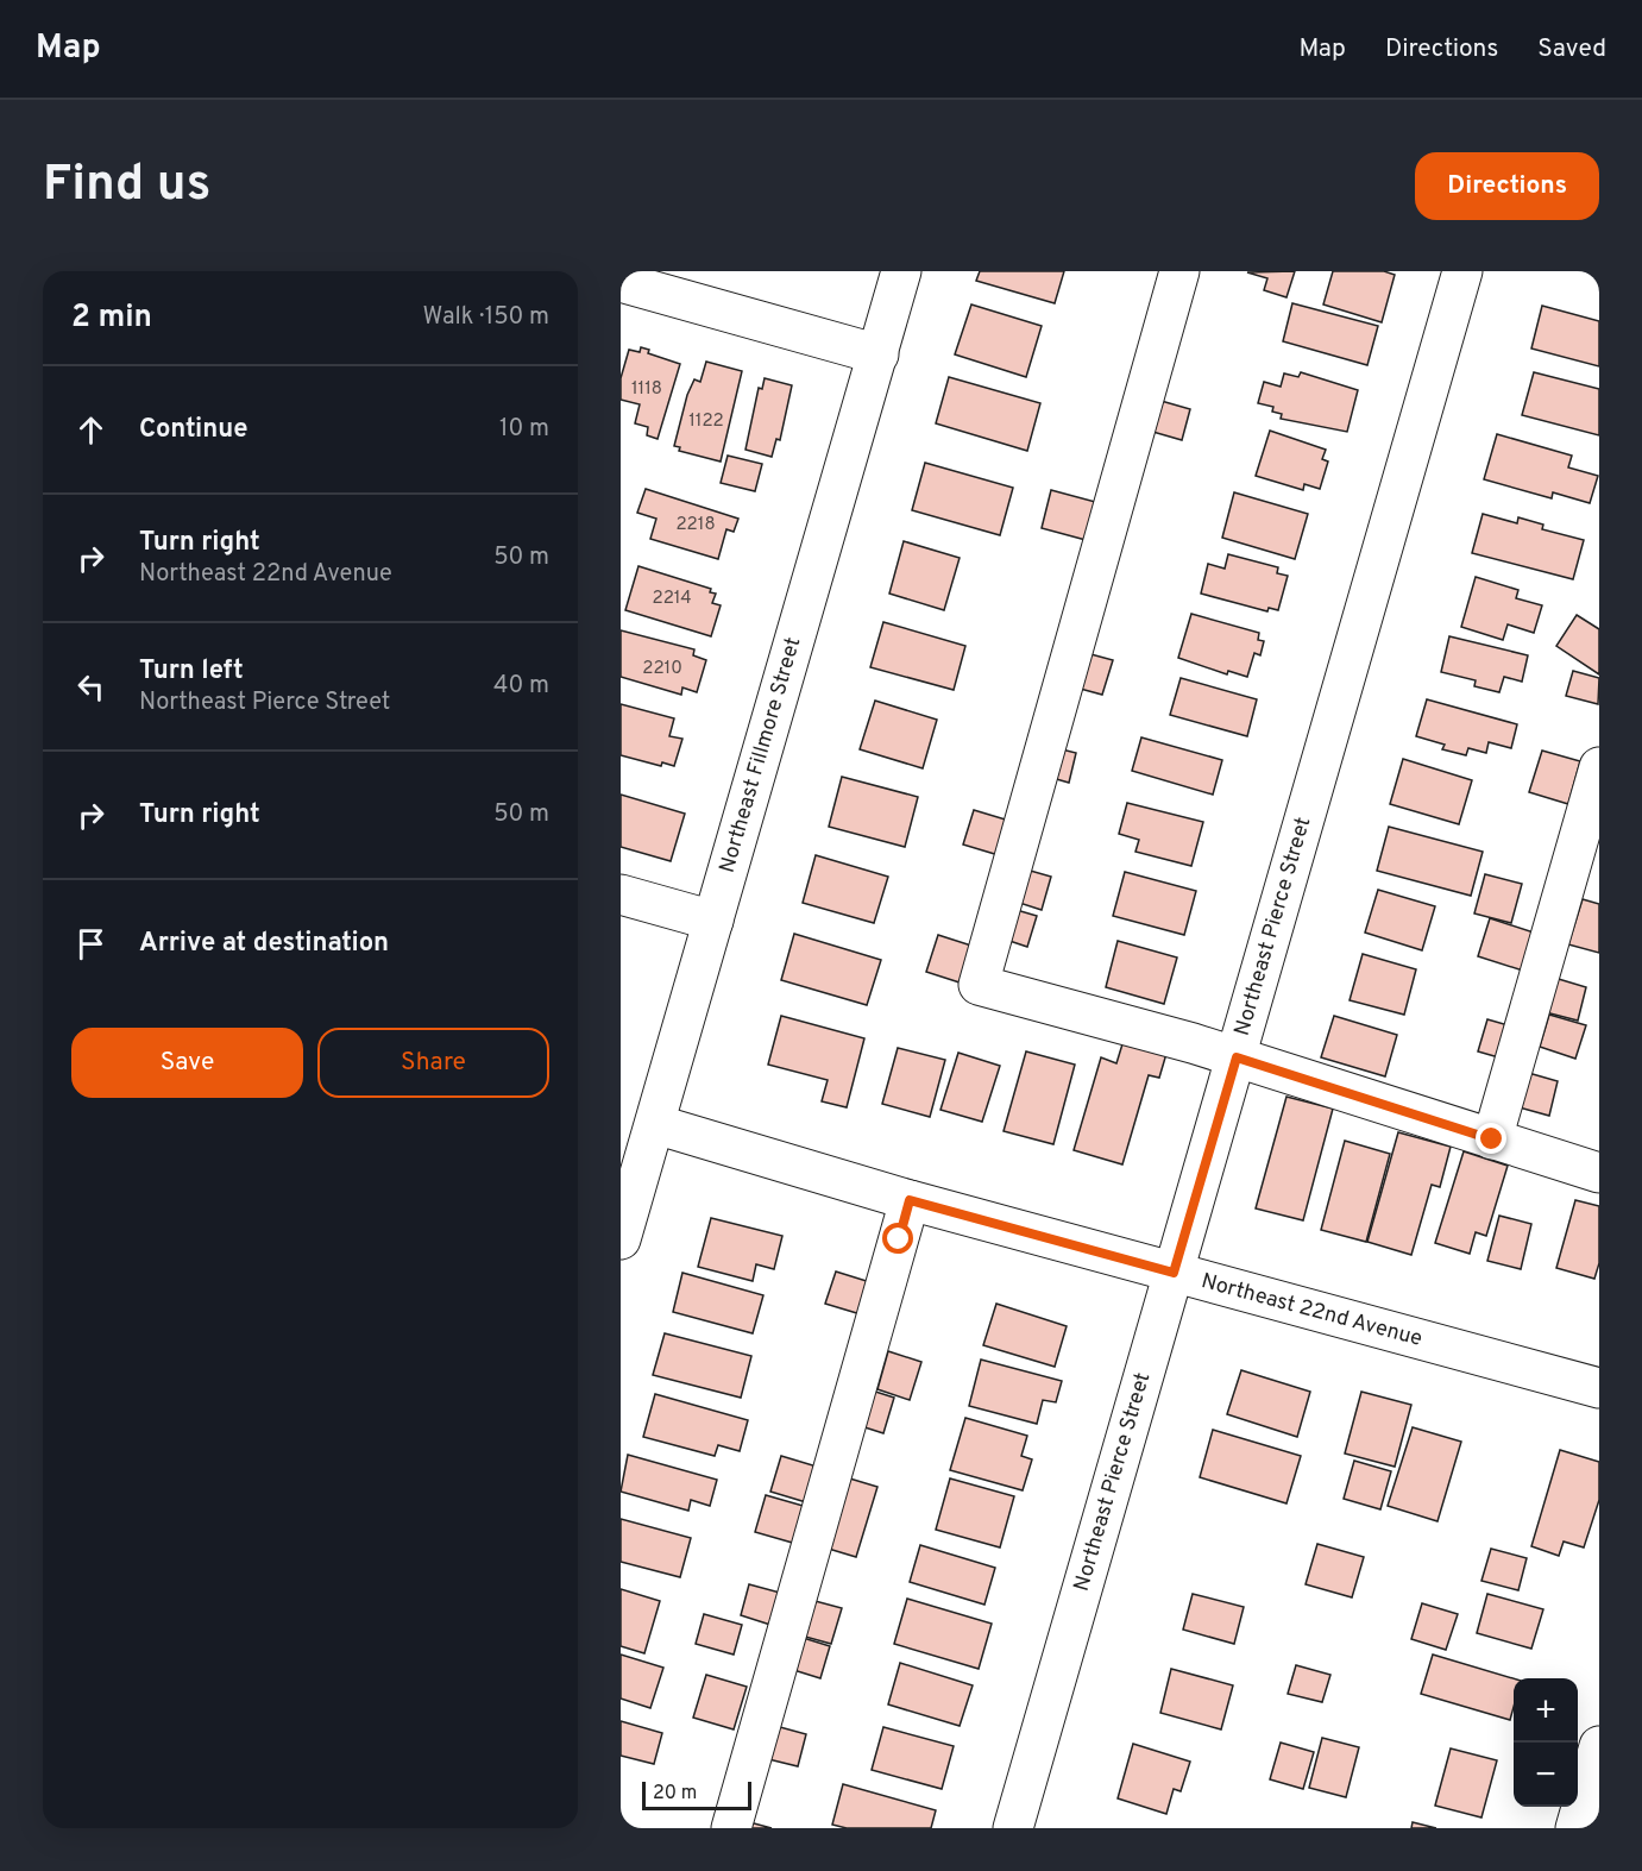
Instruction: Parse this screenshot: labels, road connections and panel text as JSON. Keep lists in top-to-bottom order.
{
  "streets": {
    "street": ["Northeast Fillmore Street", "Northeast Pierce Street", "Northeast 22nd Avenue"]
  },
  "crossings": [
    ["Northeast Fillmore Street", "Northeast 22nd Avenue"],
    ["Northeast Pierce Street", "Northeast 22nd Avenue"]
  ],
  "house_numbers": [
    "1118",
    "1122",
    "2218",
    "2214",
    "2210"
  ],
  "scale_bar": "20 m",
  "page": {
    "header": "Map",
    "nav": ["Map", "Directions", "Saved"],
    "buttons": [
      "Directions",
      ["Save", "Share"]
    ],
    "title": "Find us",
    "heading": ["2 min", "Walk · 150 m"],
    "list": [
      ["Continue", "10 m"],
      ["Turn right", "Northeast 22nd Avenue", "50 m"],
      ["Turn left", "Northeast Pierce Street", "40 m"],
      ["Turn right", "50 m"],
      "Arrive at destination"
    ],
    "map_buttons": ["+", "−"],
    "scale": "20 m"
  }
}
